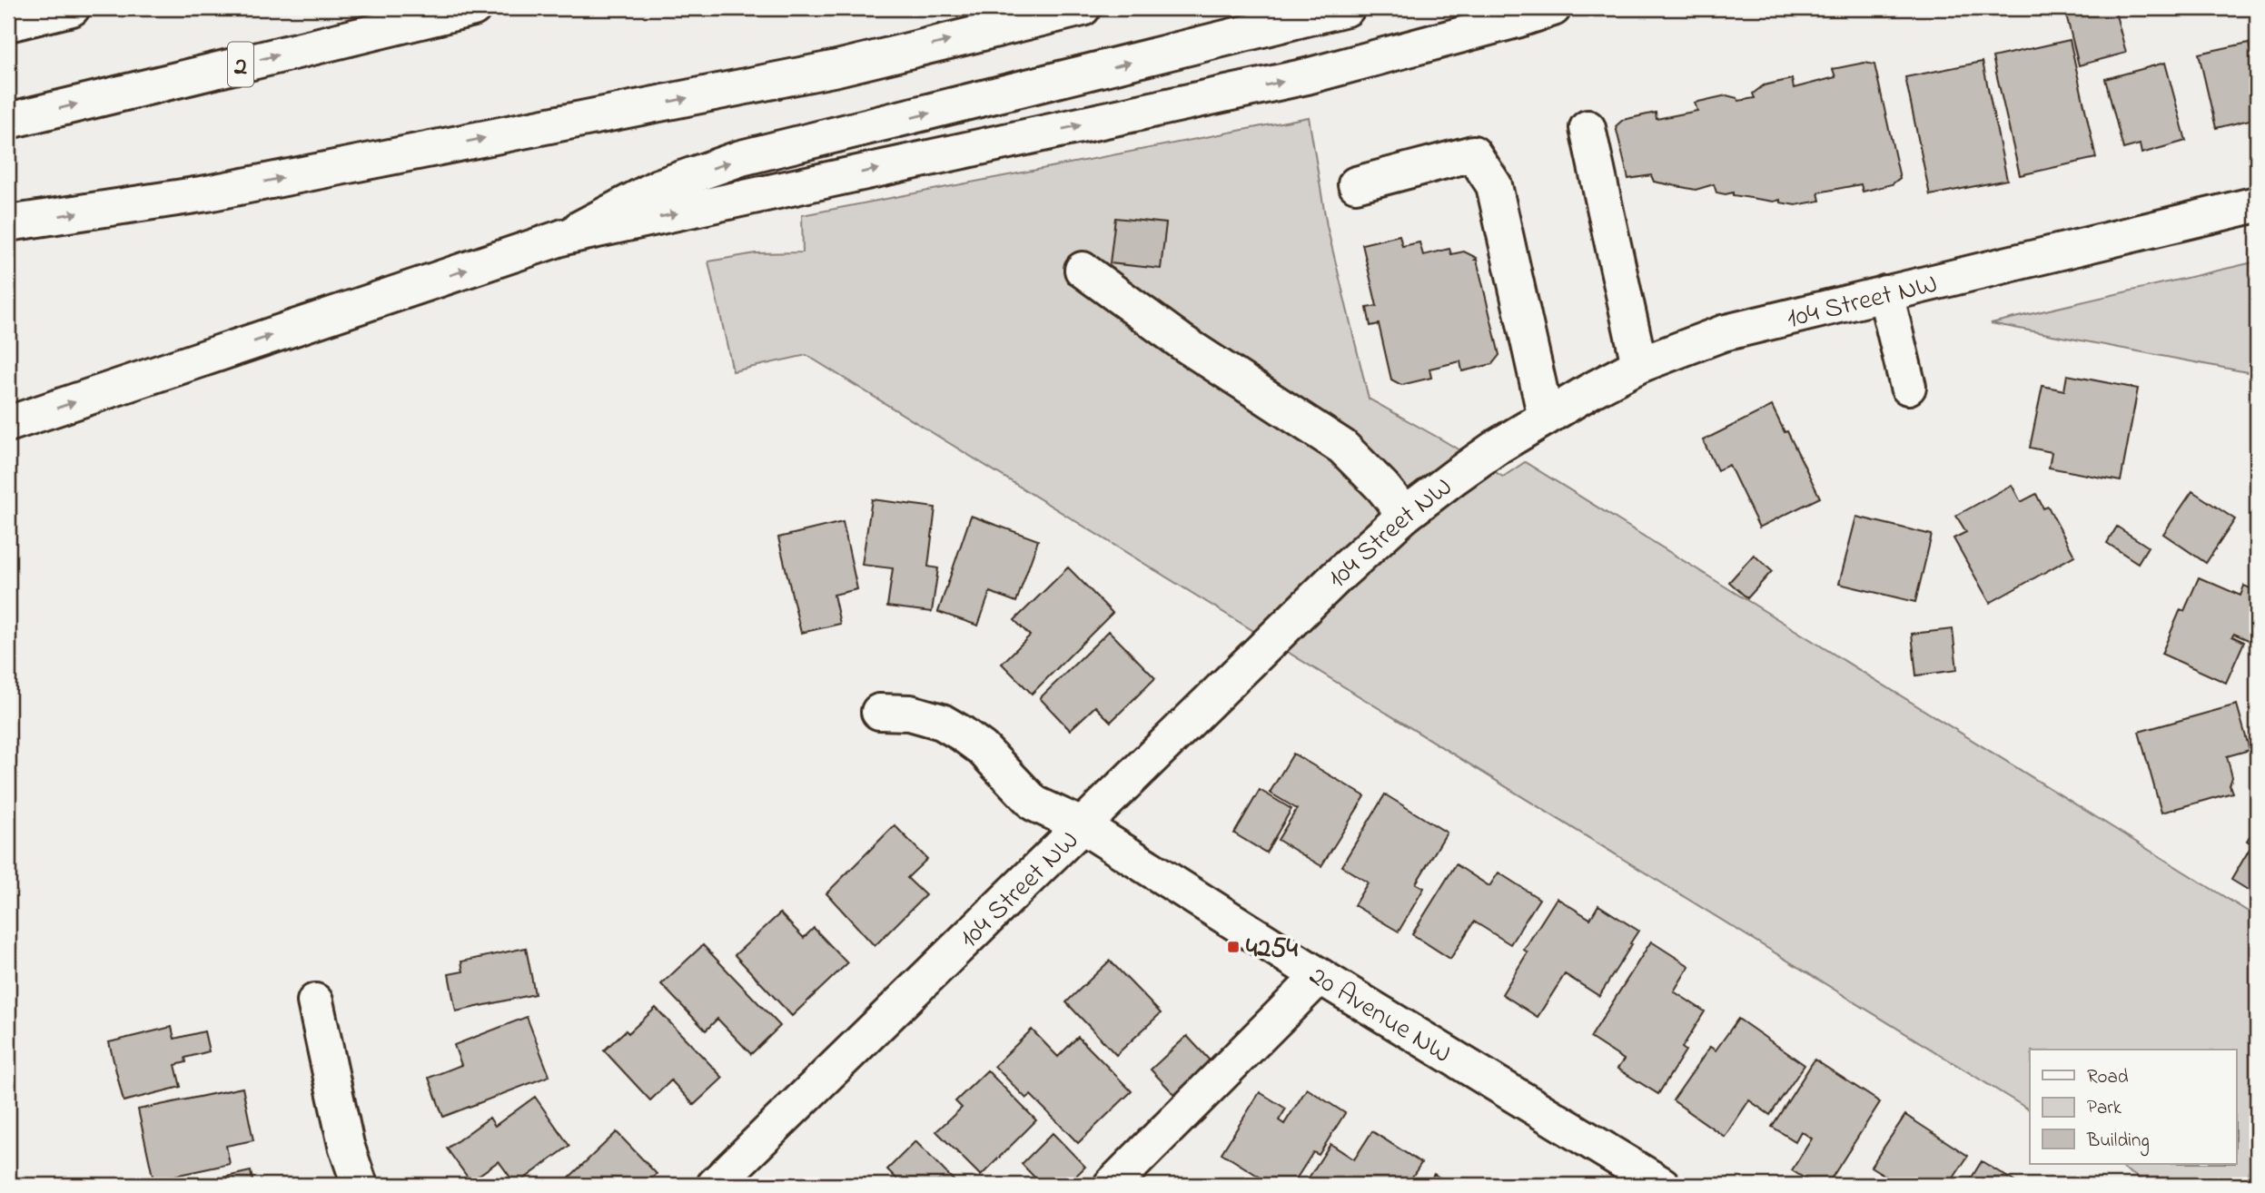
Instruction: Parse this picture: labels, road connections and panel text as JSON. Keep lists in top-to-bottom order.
{
  "streets": {
    "main road": ["2", "104 Street NW", "20 Avenue NW"]
  },
  "crossings": [
    ["104 Street NW", "20 Avenue NW"]
  ],
  "places": {
    "transit": ["4254"]
  },
  "legend": ["Road", "Park", "Building"]
}
